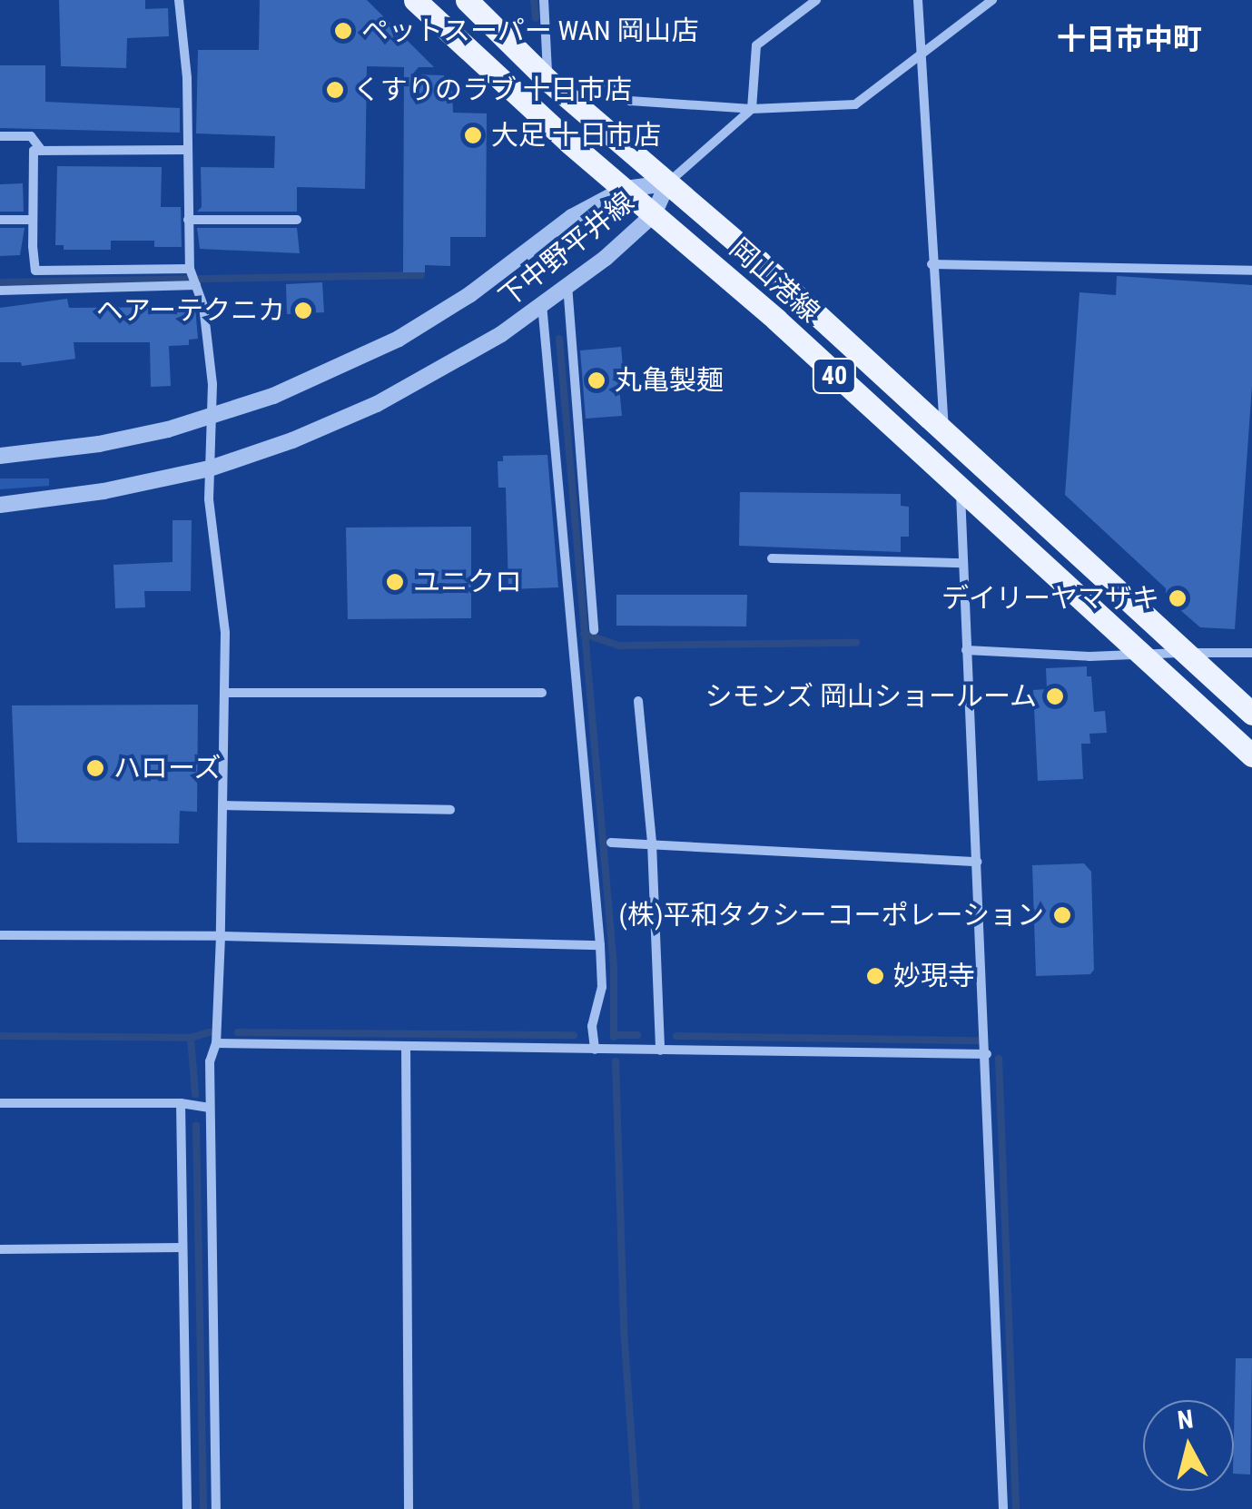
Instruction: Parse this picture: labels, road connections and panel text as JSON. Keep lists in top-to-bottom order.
{
  "streets": {
    "main road": ["岡山港線", "40"],
    "street": ["下中野平井線"]
  },
  "crossings": [
    ["下中野平井線", "岡山港線"]
  ],
  "districts": ["十日市中町"],
  "places": [
    "ペットスーパー WAN 岡山店",
    "くすりのラブ 十日市店",
    "大足 十日市店",
    "ヘアーテクニカ",
    "丸亀製麺",
    "ユニクロ",
    "デイリーヤマザキ",
    "シモンズ 岡山ショールーム",
    "ハローズ",
    "(株)平和タクシーコーポレーション",
    "妙現寺"
  ],
  "north": "top"
}
